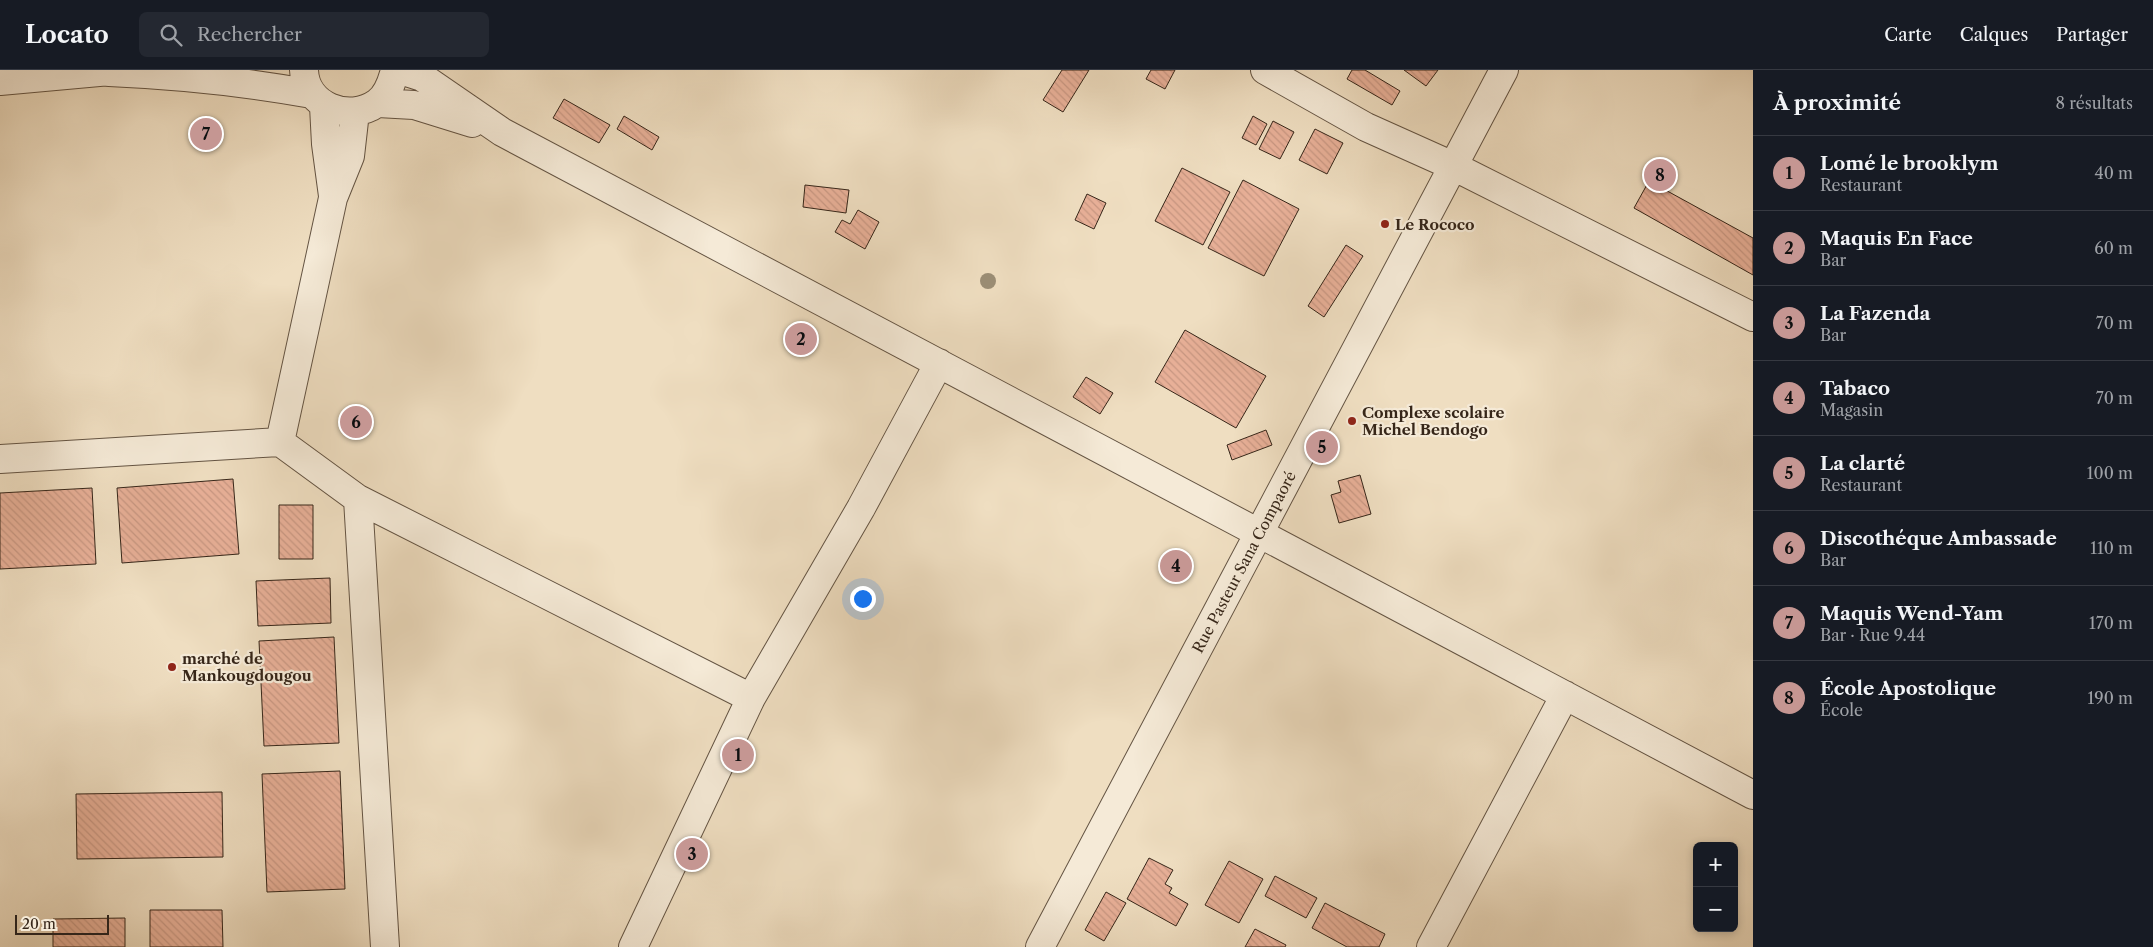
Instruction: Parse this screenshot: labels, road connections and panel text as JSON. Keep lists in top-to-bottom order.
{
  "streets": {
    "street": ["Rue Pasteur Sana Compaoré"]
  },
  "places": ["Le Rococo", "Complexe scolaire Michel Bendogo", "marché de Mankougdougou"],
  "scale_bar": "20 m",
  "page": {
    "header": "Locato",
    "search": "Rechercher",
    "nav": ["Carte", "Calques", "Partager"],
    "heading": ["À proximité", "8 résultats"],
    "pins": [
      "7",
      "8",
      "2",
      "6",
      "5",
      "4",
      "1",
      "3"
    ],
    "list": [
      {
        "mark": "1",
        "name": "Lomé le brooklym",
        "note": "Restaurant",
        "value": "40 m"
      },
      {
        "mark": "2",
        "name": "Maquis En Face",
        "note": "Bar",
        "value": "60 m"
      },
      {
        "mark": "3",
        "name": "La Fazenda",
        "note": "Bar",
        "value": "70 m"
      },
      {
        "mark": "4",
        "name": "Tabaco",
        "note": "Magasin",
        "value": "70 m"
      },
      {
        "mark": "5",
        "name": "La clarté",
        "note": "Restaurant",
        "value": "100 m"
      },
      {
        "mark": "6",
        "name": "Discothéque Ambassade",
        "note": "Bar",
        "value": "110 m"
      },
      {
        "mark": "7",
        "name": "Maquis Wend-Yam",
        "note": "Bar · Rue 9.44",
        "value": "170 m"
      },
      {
        "mark": "8",
        "name": "École Apostolique",
        "note": "École",
        "value": "190 m"
      }
    ],
    "map_buttons": ["+", "−"],
    "scale": "20 m"
  }
}
